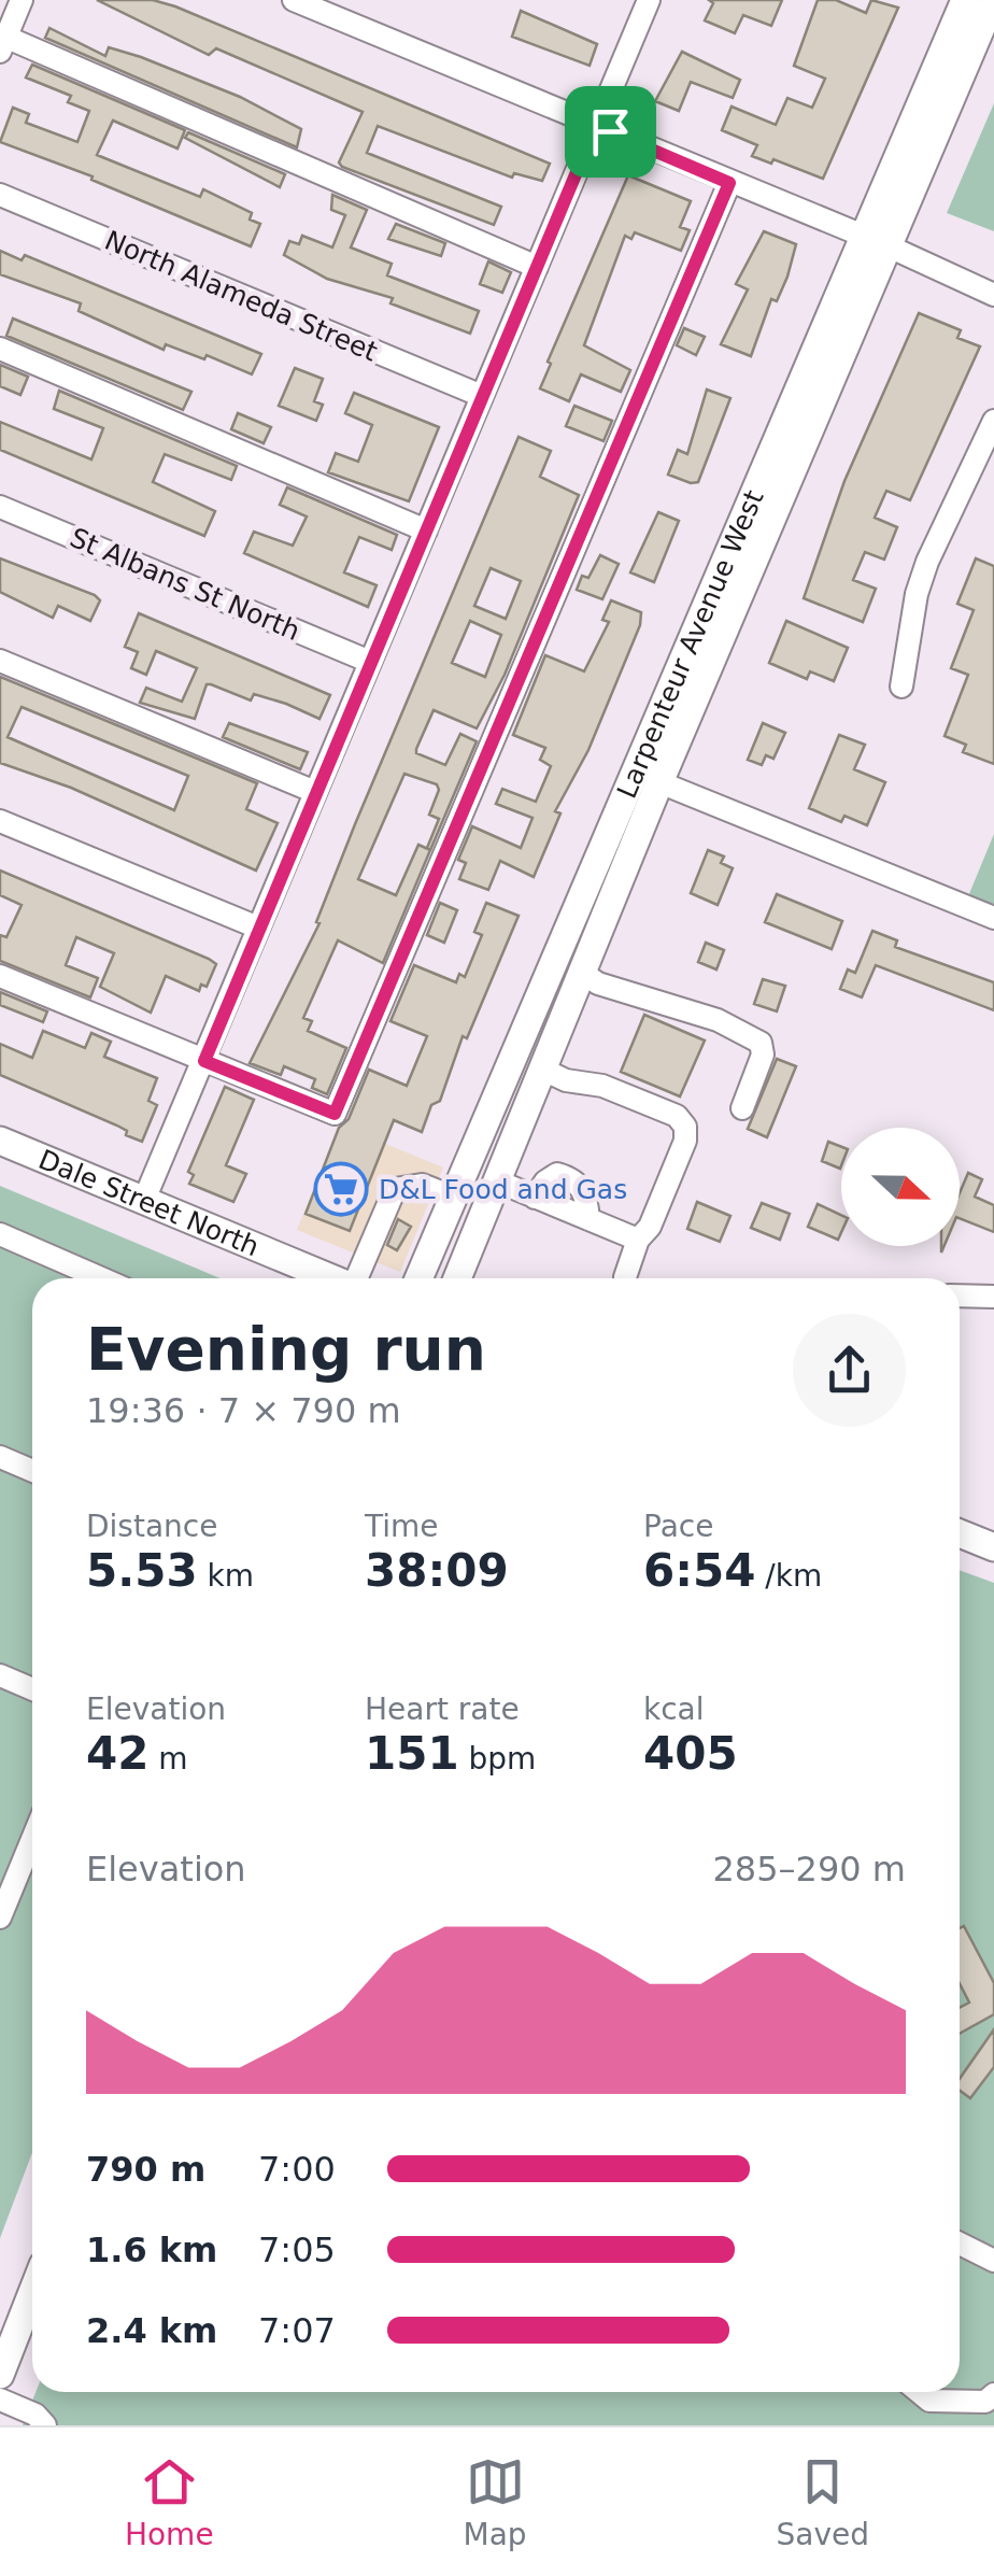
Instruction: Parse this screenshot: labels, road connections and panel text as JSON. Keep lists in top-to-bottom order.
{
  "streets": {
    "main road": ["Larpenteur Avenue West", "Dale Street North"],
    "street": ["North Alameda Street", "St Albans St North"]
  },
  "places": {
    "supermarket": ["D&L Food and Gas"]
  },
  "north": "right",
  "page": {
    "heading": ["Evening run", "19:36 · 7 × 790 m"],
    "stats": [
      ["Distance", "5.53 km"],
      ["Time", "38:09"],
      ["Pace", "6:54 /km"],
      ["Elevation", "42 m"],
      ["Heart rate", "151 bpm"],
      ["kcal", "405"]
    ],
    "chart": ["Elevation", "285–290 m"],
    "list": [
      {
        "name": "790 m",
        "note": "7:00"
      },
      {
        "name": "1.6 km",
        "note": "7:05"
      },
      {
        "name": "2.4 km",
        "note": "7:07"
      }
    ],
    "tabs": ["Home", "Map", "Saved"]
  }
}
